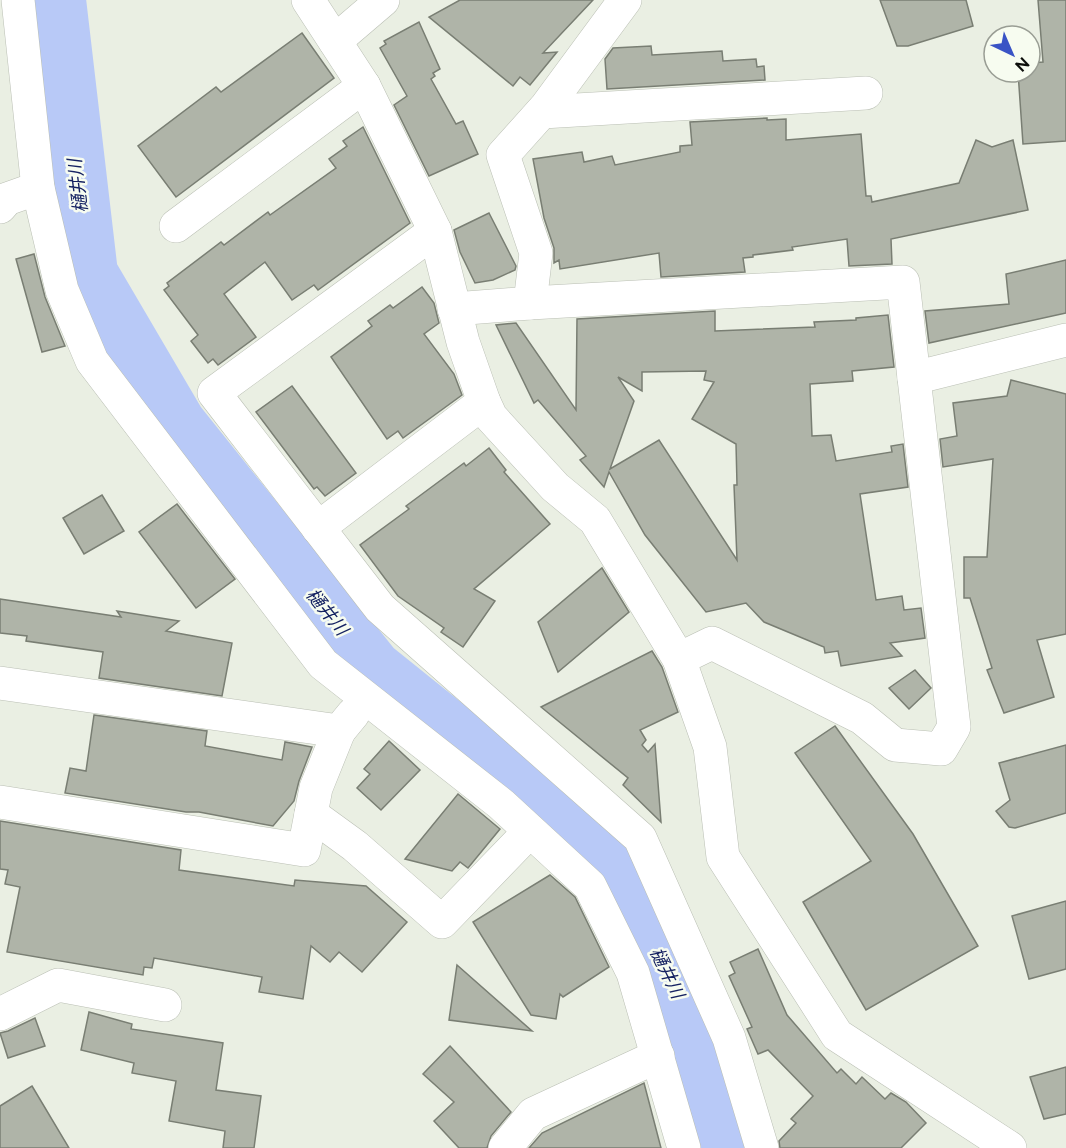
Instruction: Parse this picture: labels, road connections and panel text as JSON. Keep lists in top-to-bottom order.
{
  "water": ["樋井川"],
  "north": "bottom right"
}
